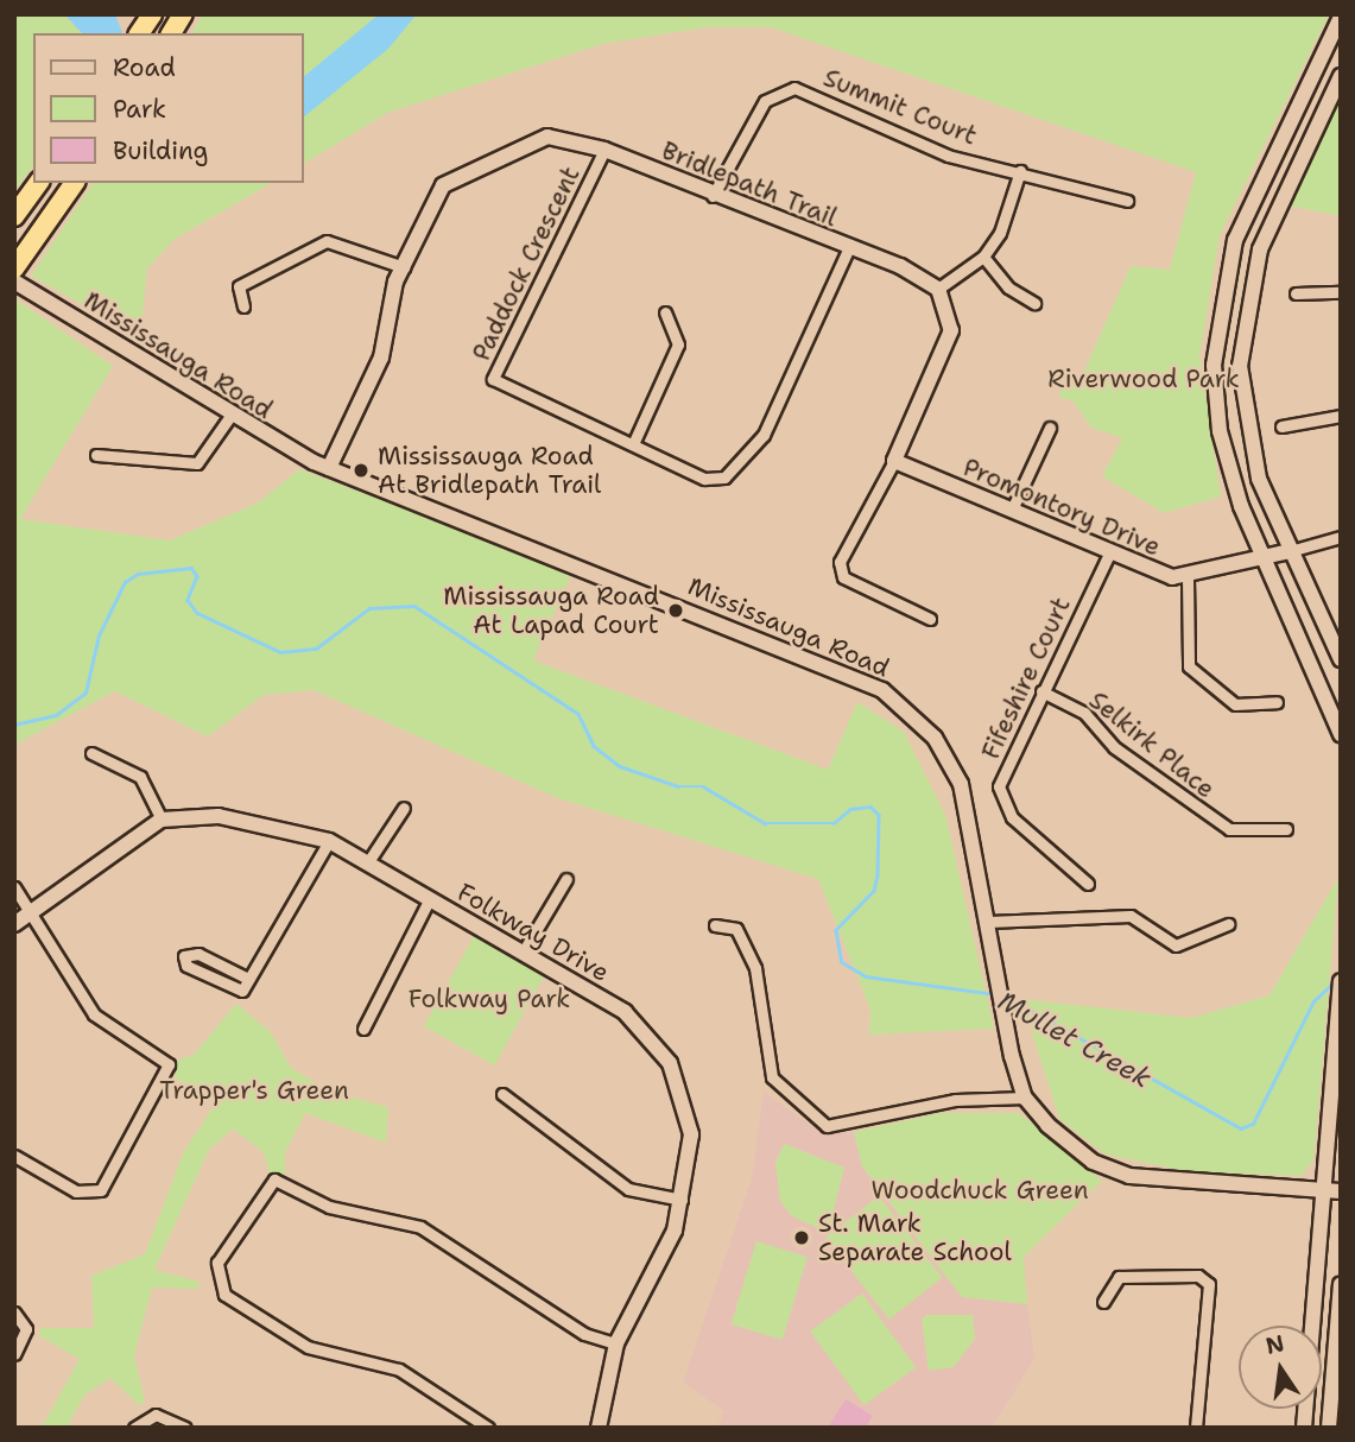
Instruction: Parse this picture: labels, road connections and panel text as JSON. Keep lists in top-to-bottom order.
{
  "streets": {
    "main road": [
      "Bridlepath Trail",
      "Mississauga Road",
      "Promontory Drive",
      "Folkway Drive"
    ],
    "street": [
      "Summit Court",
      "Paddock Crescent",
      "Fifeshire Court",
      "Selkirk Place"
    ]
  },
  "crossings": [
    ["Summit Court", "Bridlepath Trail"],
    ["Bridlepath Trail", "Paddock Crescent"],
    ["Bridlepath Trail", "Mississauga Road"],
    ["Promontory Drive", "Fifeshire Court"],
    ["Fifeshire Court", "Selkirk Place"]
  ],
  "water": ["Mullet Creek"],
  "parks": [
    "Riverwood Park",
    "Folkway Park",
    "Trapper's Green",
    "Woodchuck Green"
  ],
  "places": ["Mississauga Road At Bridlepath Trail", "Mississauga Road At Lapad Court", "St. Mark Separate School"],
  "legend": ["Road", "Park", "Building"],
  "north": "top"
}
